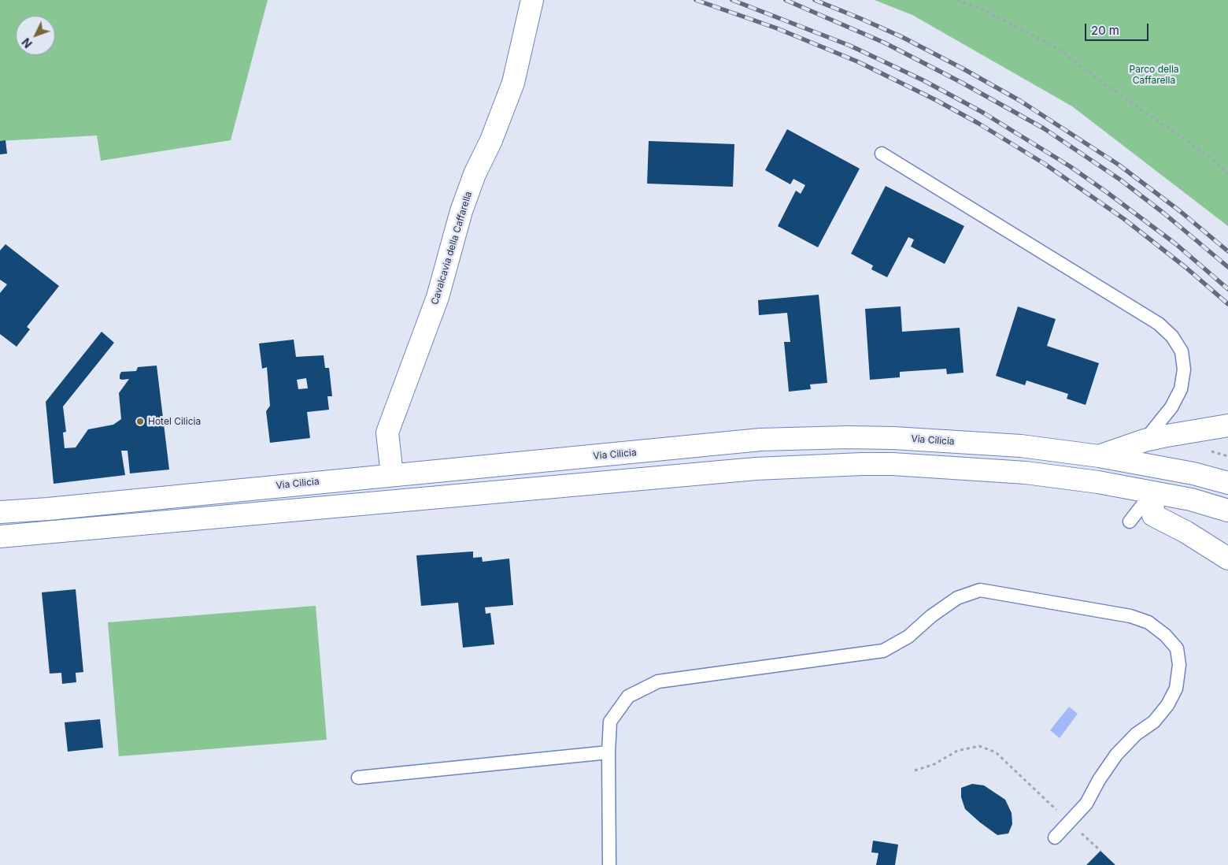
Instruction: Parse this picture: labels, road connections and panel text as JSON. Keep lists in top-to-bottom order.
{
  "streets": {
    "main road": ["Cavalcavia della Caffarella", "Via Cilicia"]
  },
  "crossings": [
    ["Cavalcavia della Caffarella", "Via Cilicia"]
  ],
  "parks": ["Parco della Caffarella"],
  "places": ["Hotel Cilicia"],
  "scale_bar": "20 m",
  "north": "bottom left"
}
